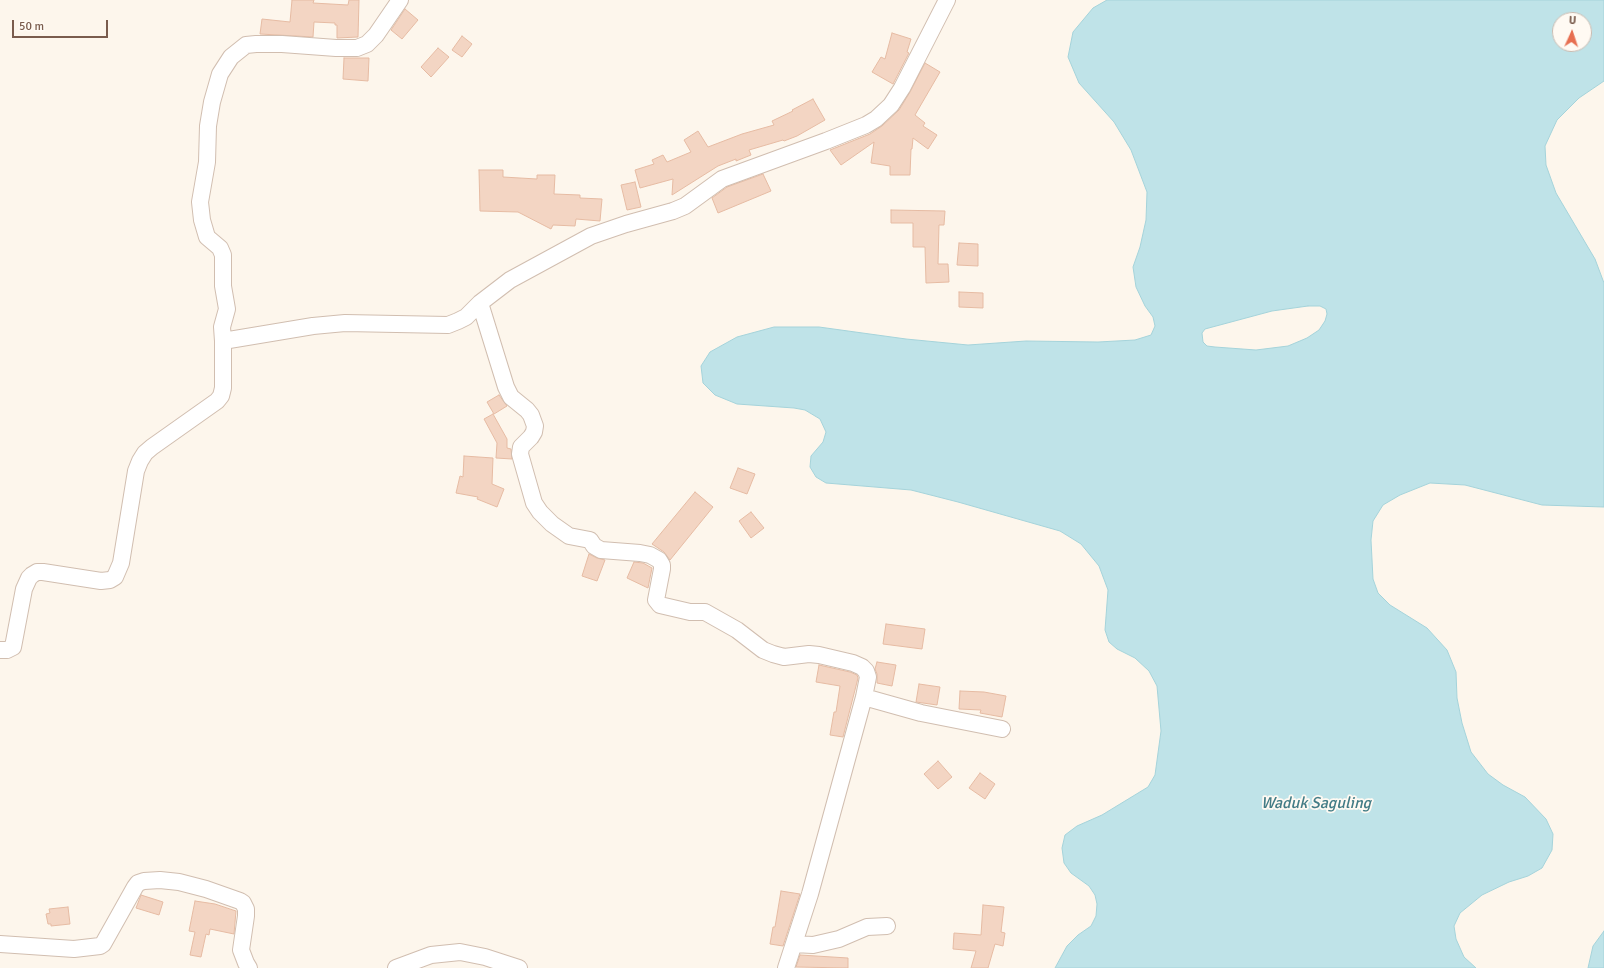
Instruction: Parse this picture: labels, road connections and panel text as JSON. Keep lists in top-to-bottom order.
{
  "water": ["Waduk Saguling"],
  "scale_bar": "50 m",
  "north": "top"
}
